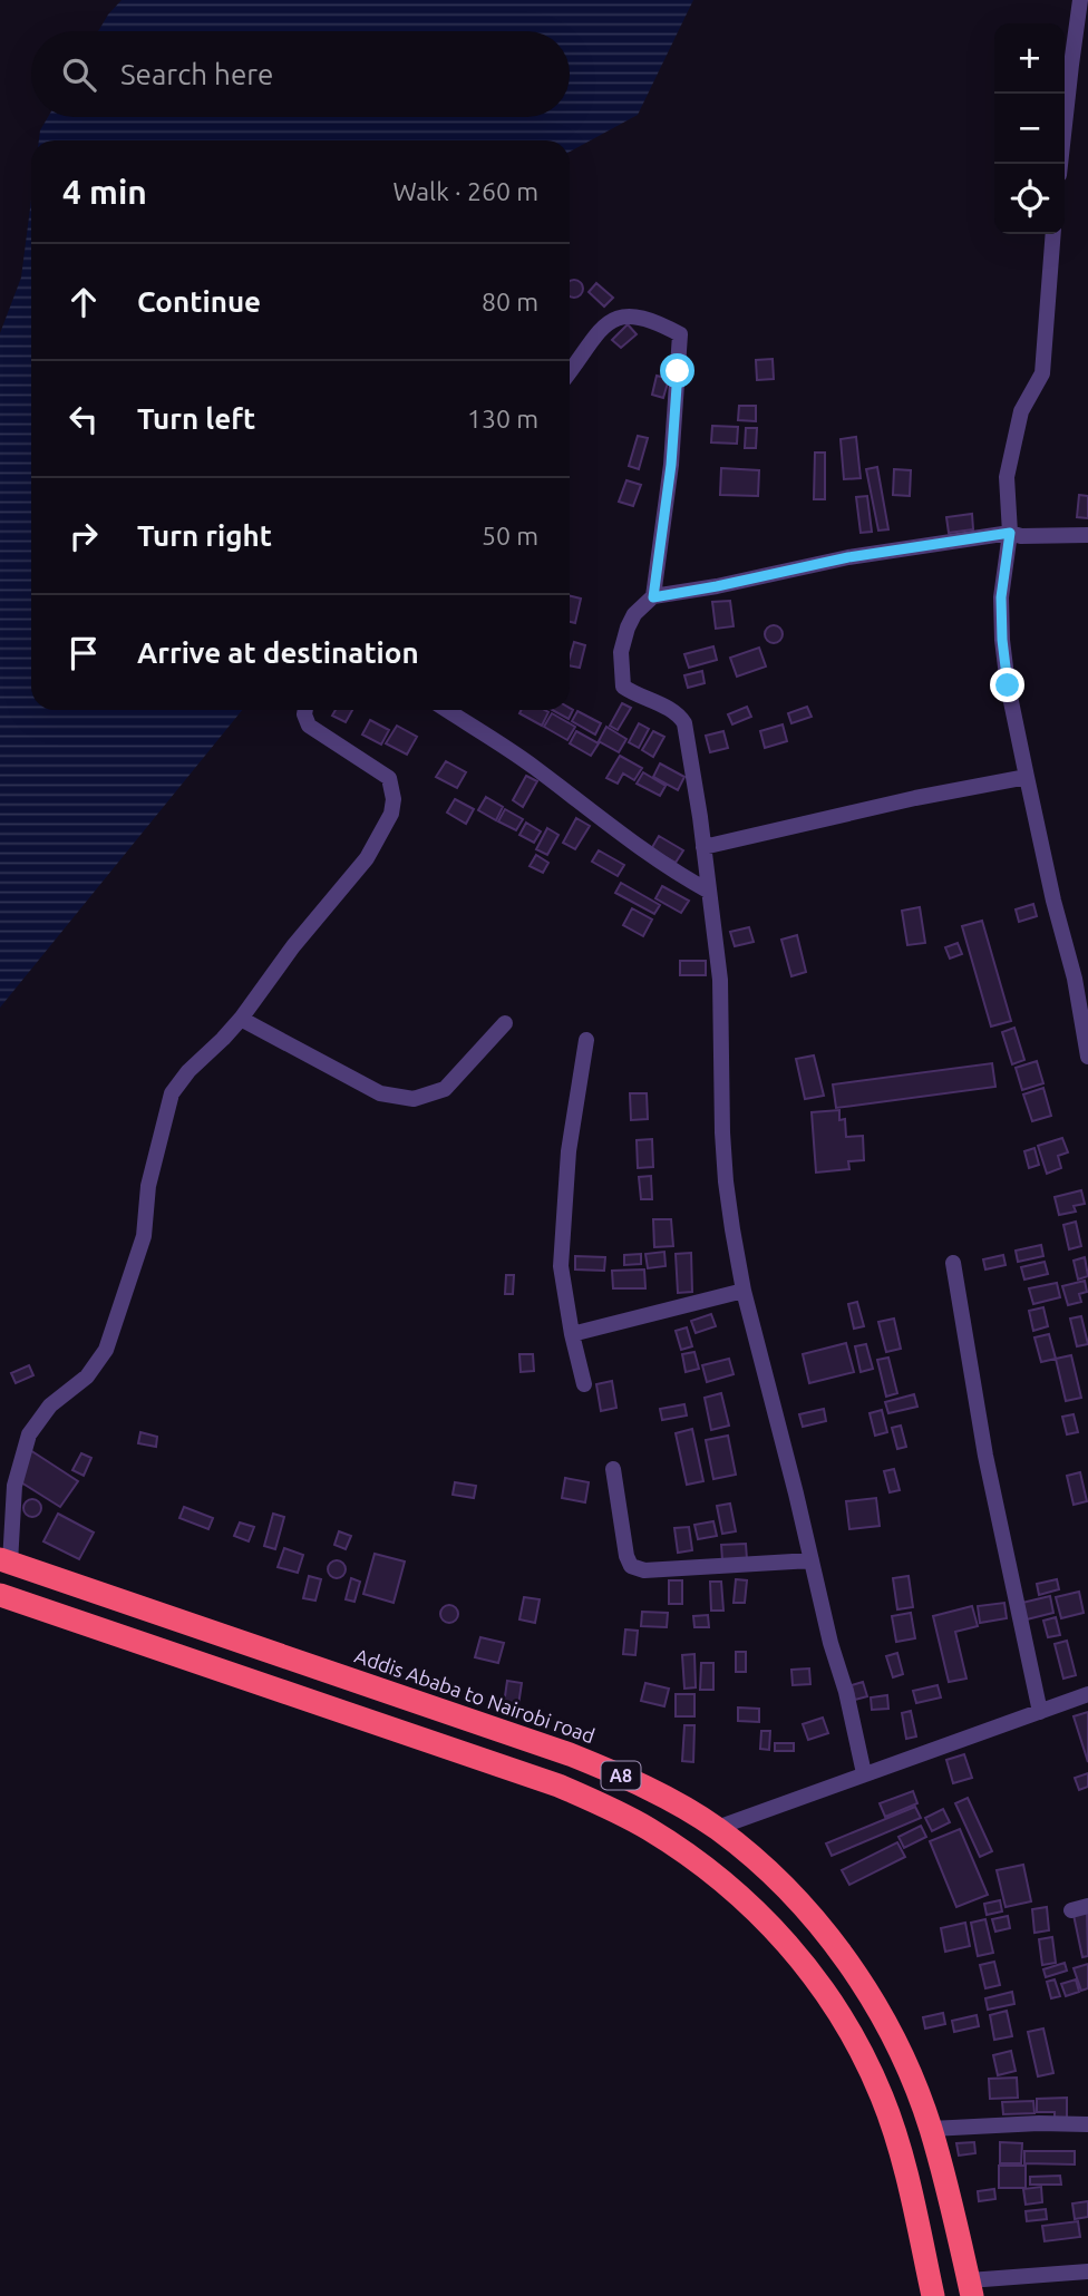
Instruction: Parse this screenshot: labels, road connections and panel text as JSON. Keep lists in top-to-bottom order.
{
  "streets": {
    "highway": ["Addis Ababa to Nairobi road", "A8"]
  },
  "page": {
    "map_buttons": ["+", "−"],
    "search": "Search here",
    "heading": ["4 min", "Walk · 260 m"],
    "list": [
      ["Continue", "80 m"],
      ["Turn left", "130 m"],
      ["Turn right", "50 m"],
      "Arrive at destination"
    ]
  }
}
